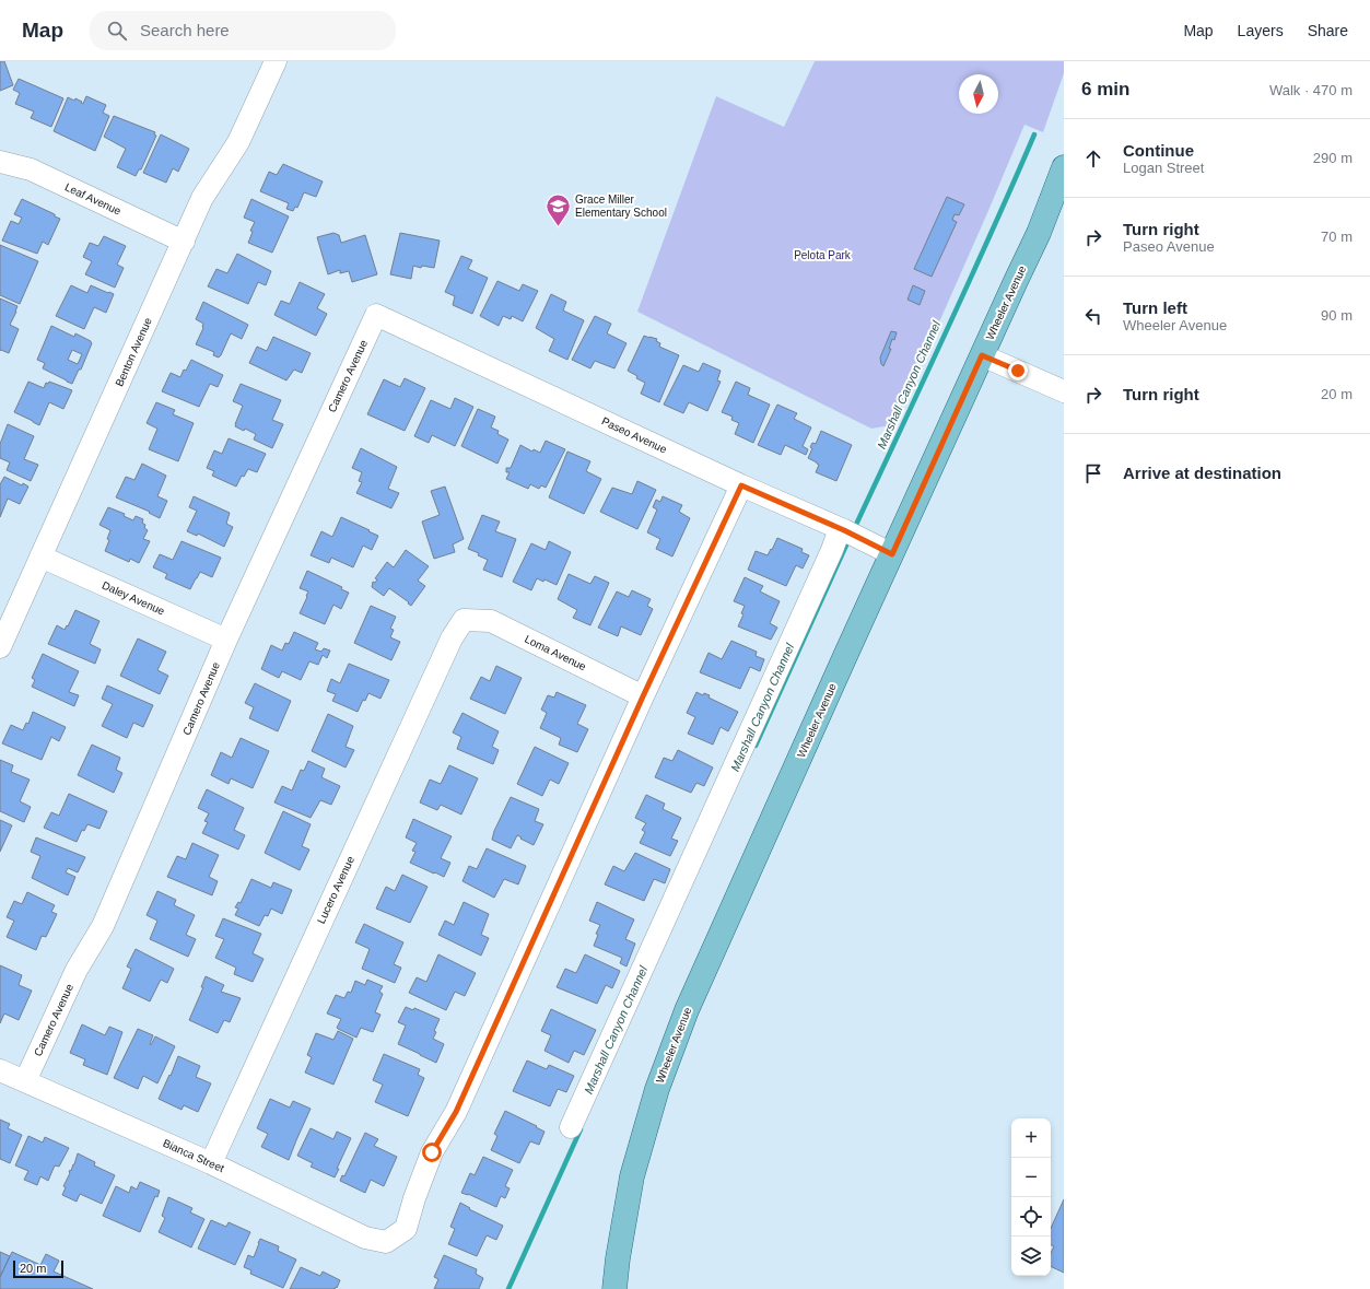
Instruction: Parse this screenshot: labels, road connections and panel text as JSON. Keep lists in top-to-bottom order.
{
  "streets": {
    "main road": ["Wheeler Avenue"],
    "street": [
      "Leaf Avenue",
      "Benton Avenue",
      "Camero Avenue",
      "Paseo Avenue",
      "Daley Avenue",
      "Loma Avenue",
      "Lucero Avenue",
      "Bianca Street"
    ]
  },
  "crossings": [
    ["Leaf Avenue", "Benton Avenue"],
    ["Wheeler Avenue", "Paseo Avenue"],
    ["Benton Avenue", "Daley Avenue"],
    ["Camero Avenue", "Paseo Avenue"],
    ["Camero Avenue", "Daley Avenue"],
    ["Camero Avenue", "Bianca Street"],
    ["Loma Avenue", "Lucero Avenue"],
    ["Loma Avenue", "Bianca Street"],
    ["Lucero Avenue", "Bianca Street"]
  ],
  "water": ["Marshall Canyon Channel"],
  "parks": ["Pelota Park"],
  "places": {
    "school or university": ["Grace Miller Elementary School"]
  },
  "scale_bar": "20 m",
  "north": "bottom",
  "page": {
    "header": "Map",
    "search": "Search here",
    "nav": ["Map", "Layers", "Share"],
    "heading": ["6 min", "Walk · 470 m"],
    "list": [
      ["Continue", "Logan Street", "290 m"],
      ["Turn right", "Paseo Avenue", "70 m"],
      ["Turn left", "Wheeler Avenue", "90 m"],
      ["Turn right", "20 m"],
      "Arrive at destination"
    ],
    "map_buttons": ["+", "−"],
    "scale": "20 m"
  }
}
